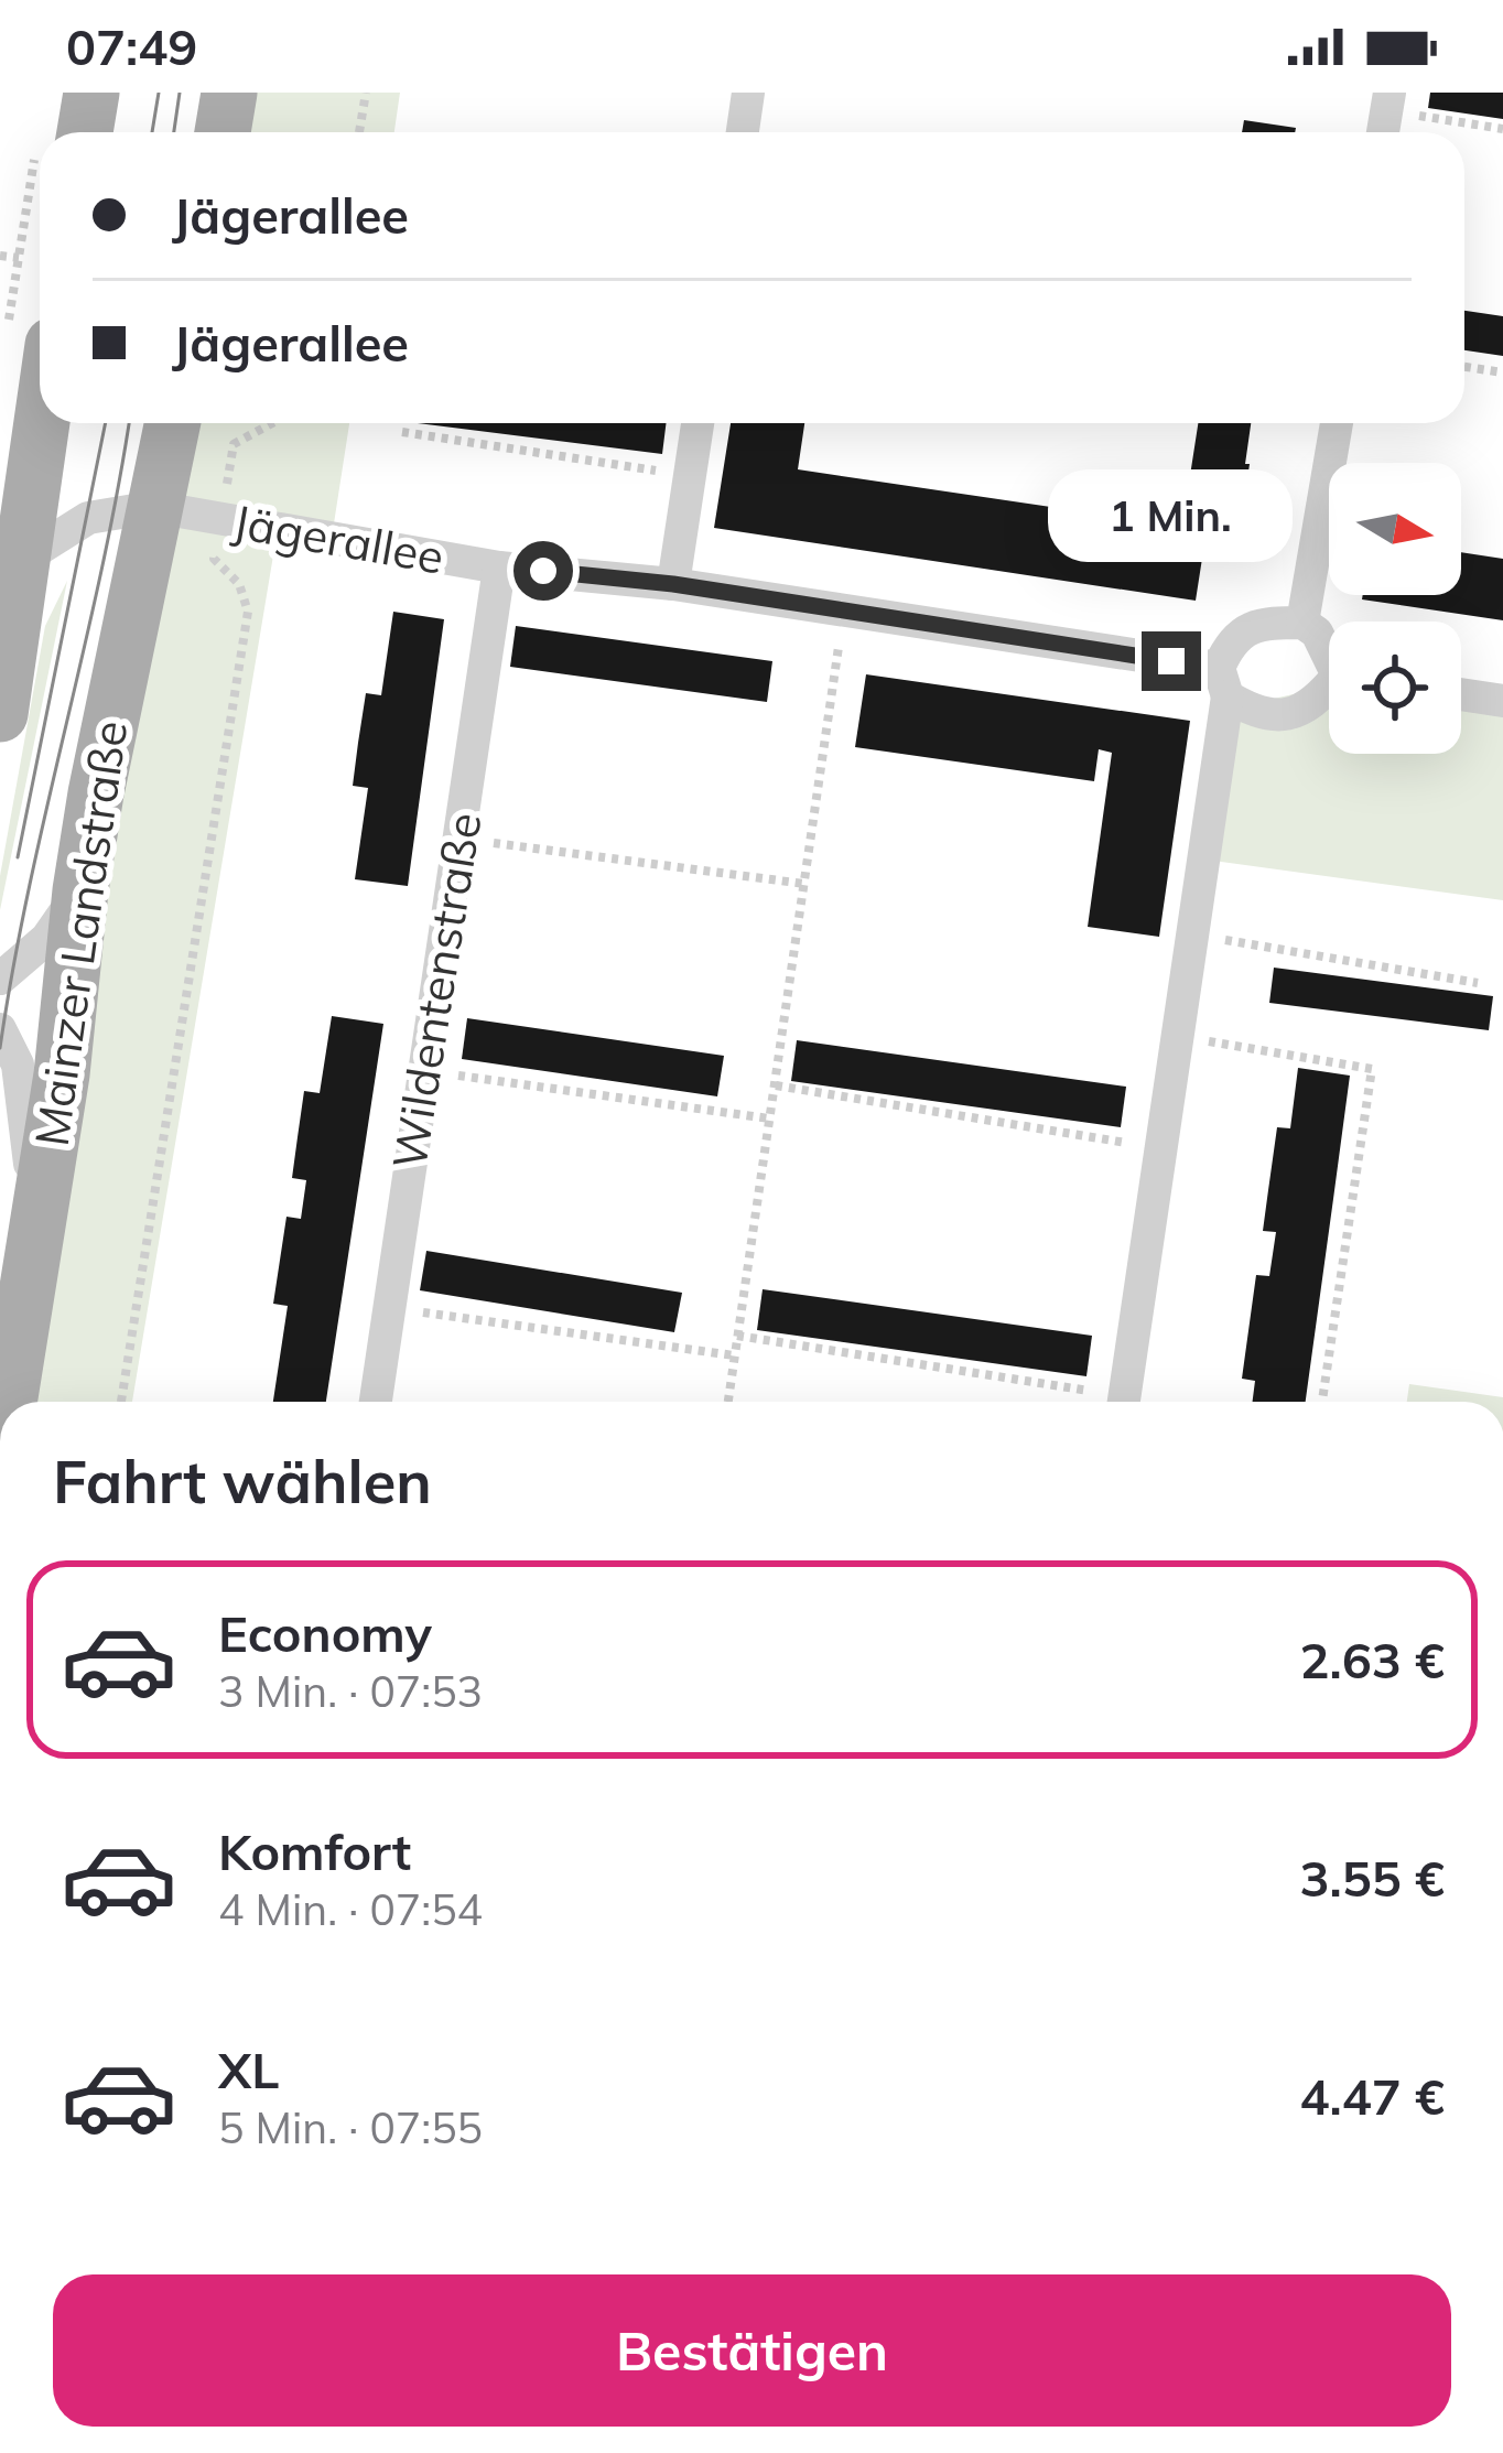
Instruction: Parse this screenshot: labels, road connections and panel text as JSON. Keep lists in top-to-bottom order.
{
  "streets": {
    "main road": ["Mainzer Landstraße"],
    "street": ["Jägerallee", "Wildentenstraße"]
  },
  "crossings": [
    ["Jägerallee", "Mainzer Landstraße"],
    ["Jägerallee", "Wildentenstraße"]
  ],
  "north": "right",
  "page": {
    "status": "07:49",
    "banner": ["Jägerallee", "Jägerallee"],
    "bubble": "1 Min.",
    "heading": "Fahrt wählen",
    "list": [
      {
        "name": "Economy",
        "note": "3 Min. · 07:53",
        "value": "2.63 €"
      },
      {
        "name": "Komfort",
        "note": "4 Min. · 07:54",
        "value": "3.55 €"
      },
      {
        "name": "XL",
        "note": "5 Min. · 07:55",
        "value": "4.47 €"
      }
    ],
    "buttons": "Bestätigen"
  }
}
